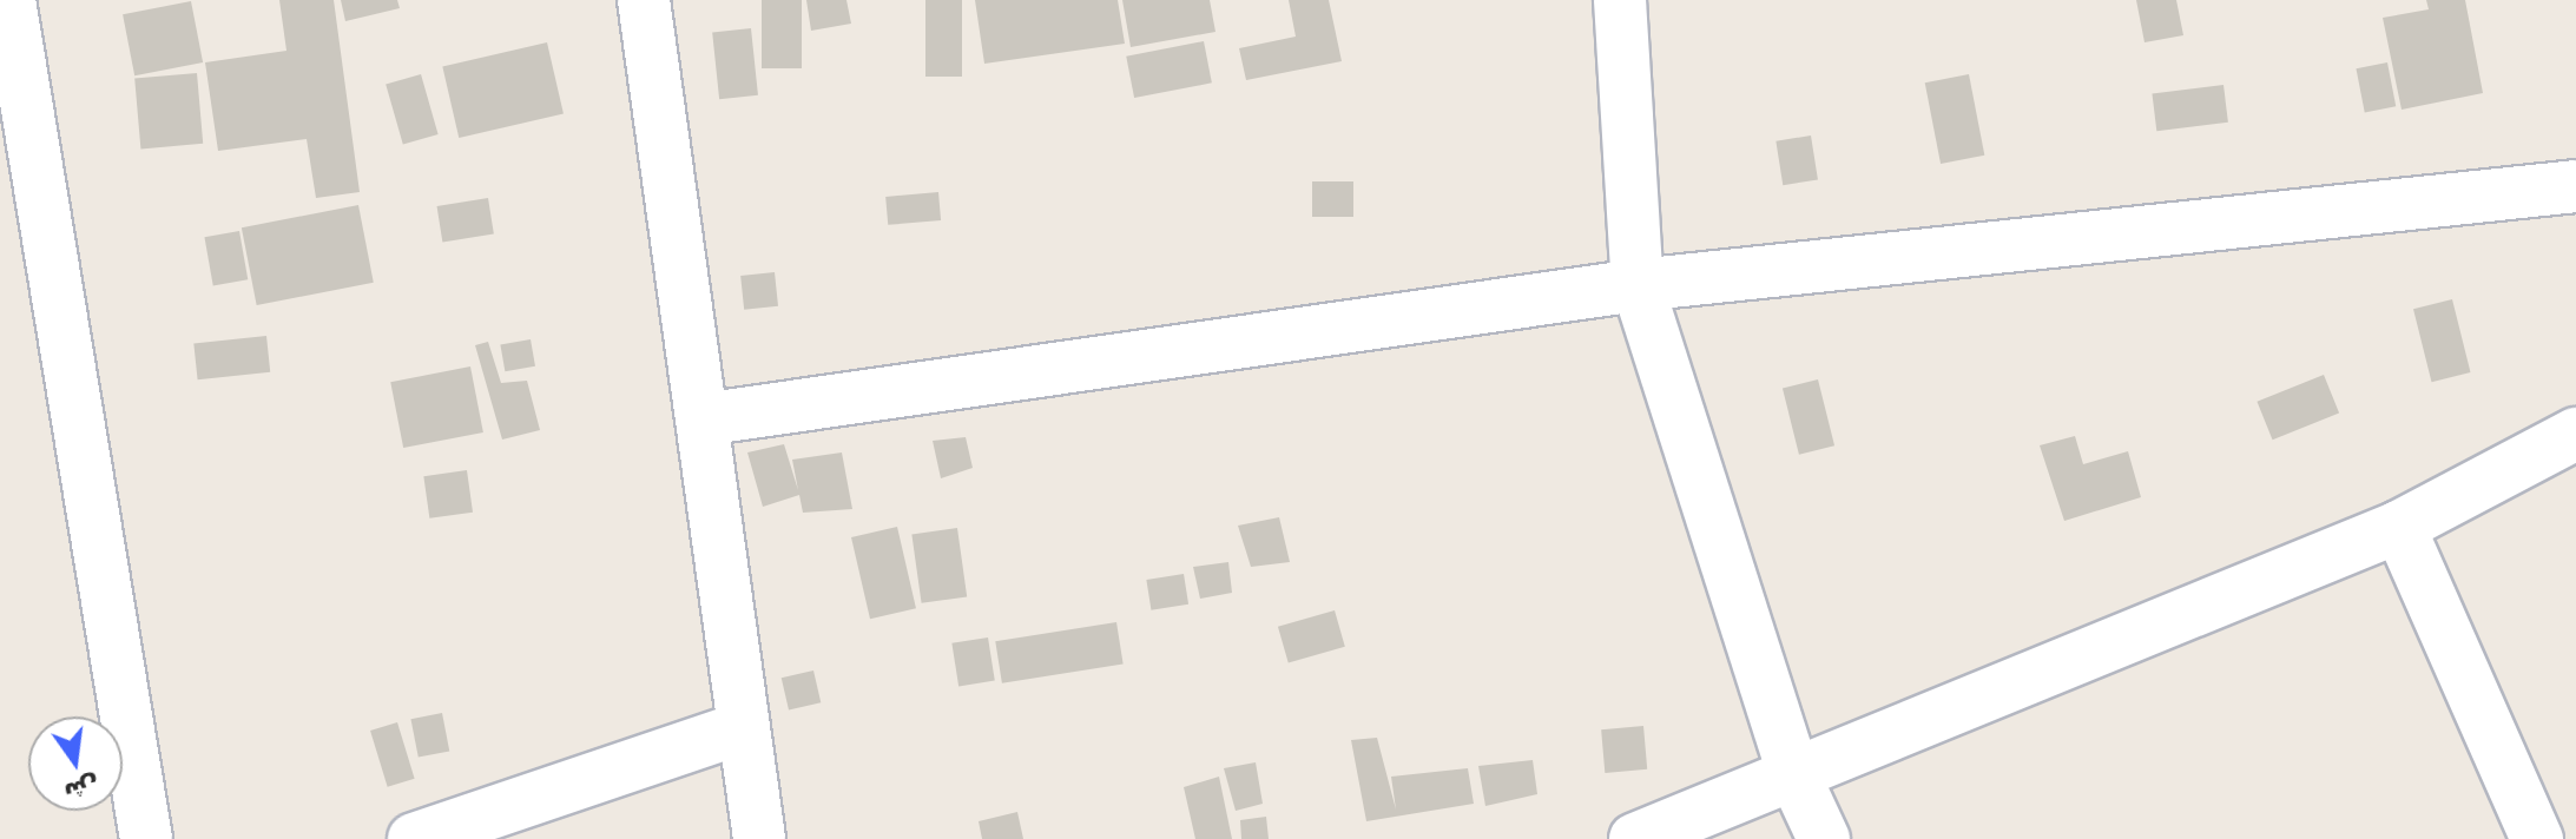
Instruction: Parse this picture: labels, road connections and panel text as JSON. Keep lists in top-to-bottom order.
{
  "north": "bottom"
}
